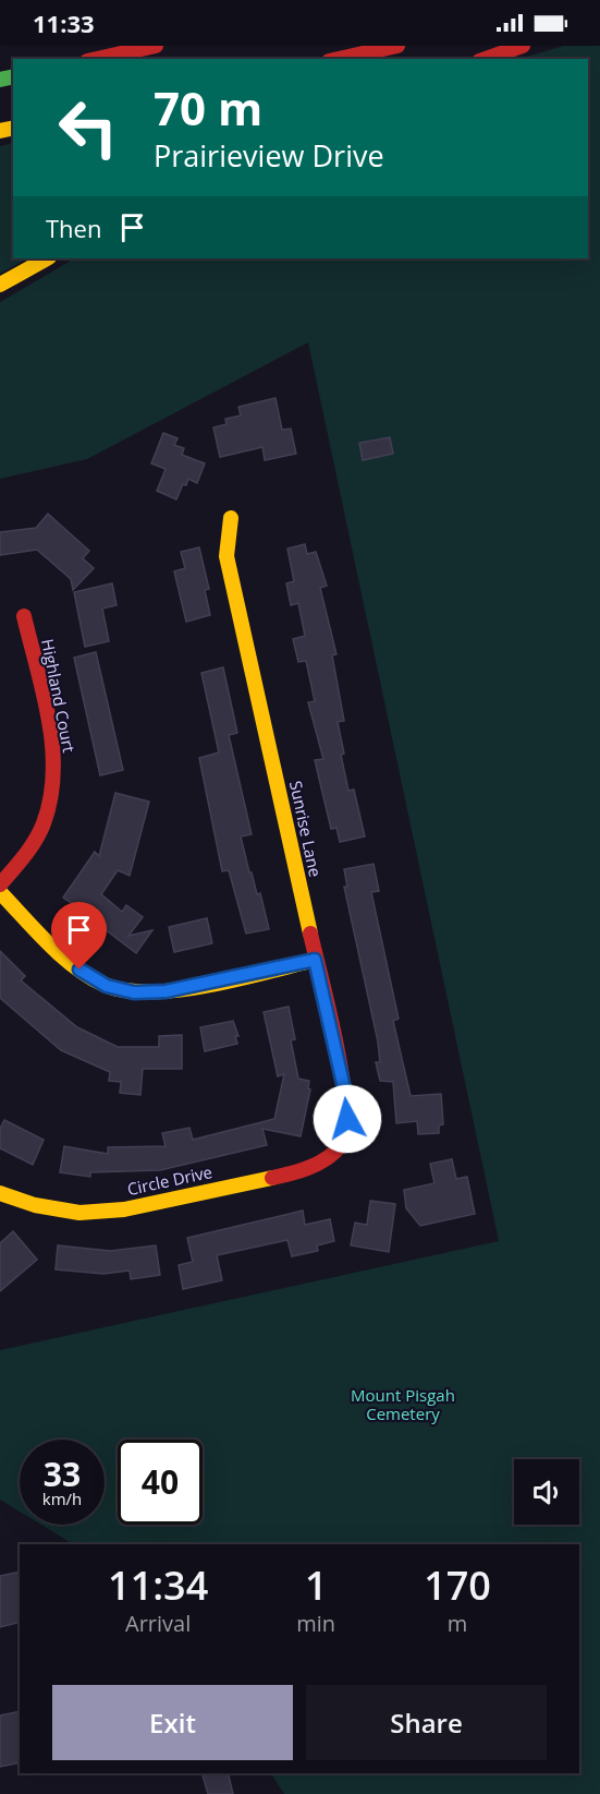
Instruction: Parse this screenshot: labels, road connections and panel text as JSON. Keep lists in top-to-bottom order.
{
  "streets": {
    "main road": ["Highland Court", "Sunrise Lane", "Circle Drive"]
  },
  "crossings": [
    ["Sunrise Lane", "Circle Drive"]
  ],
  "parks": ["Mount Pisgah Cemetery"],
  "page": {
    "status": "11:33",
    "turn": ["70 m", "Prairieview Drive"],
    "then": "Then",
    "speed": "33 km/h",
    "limit": "40",
    "eta": [
      "11:34",
      "Arrival",
      "1",
      "min",
      "170",
      "m"
    ],
    "buttons": ["Exit", "Share"]
  }
}
